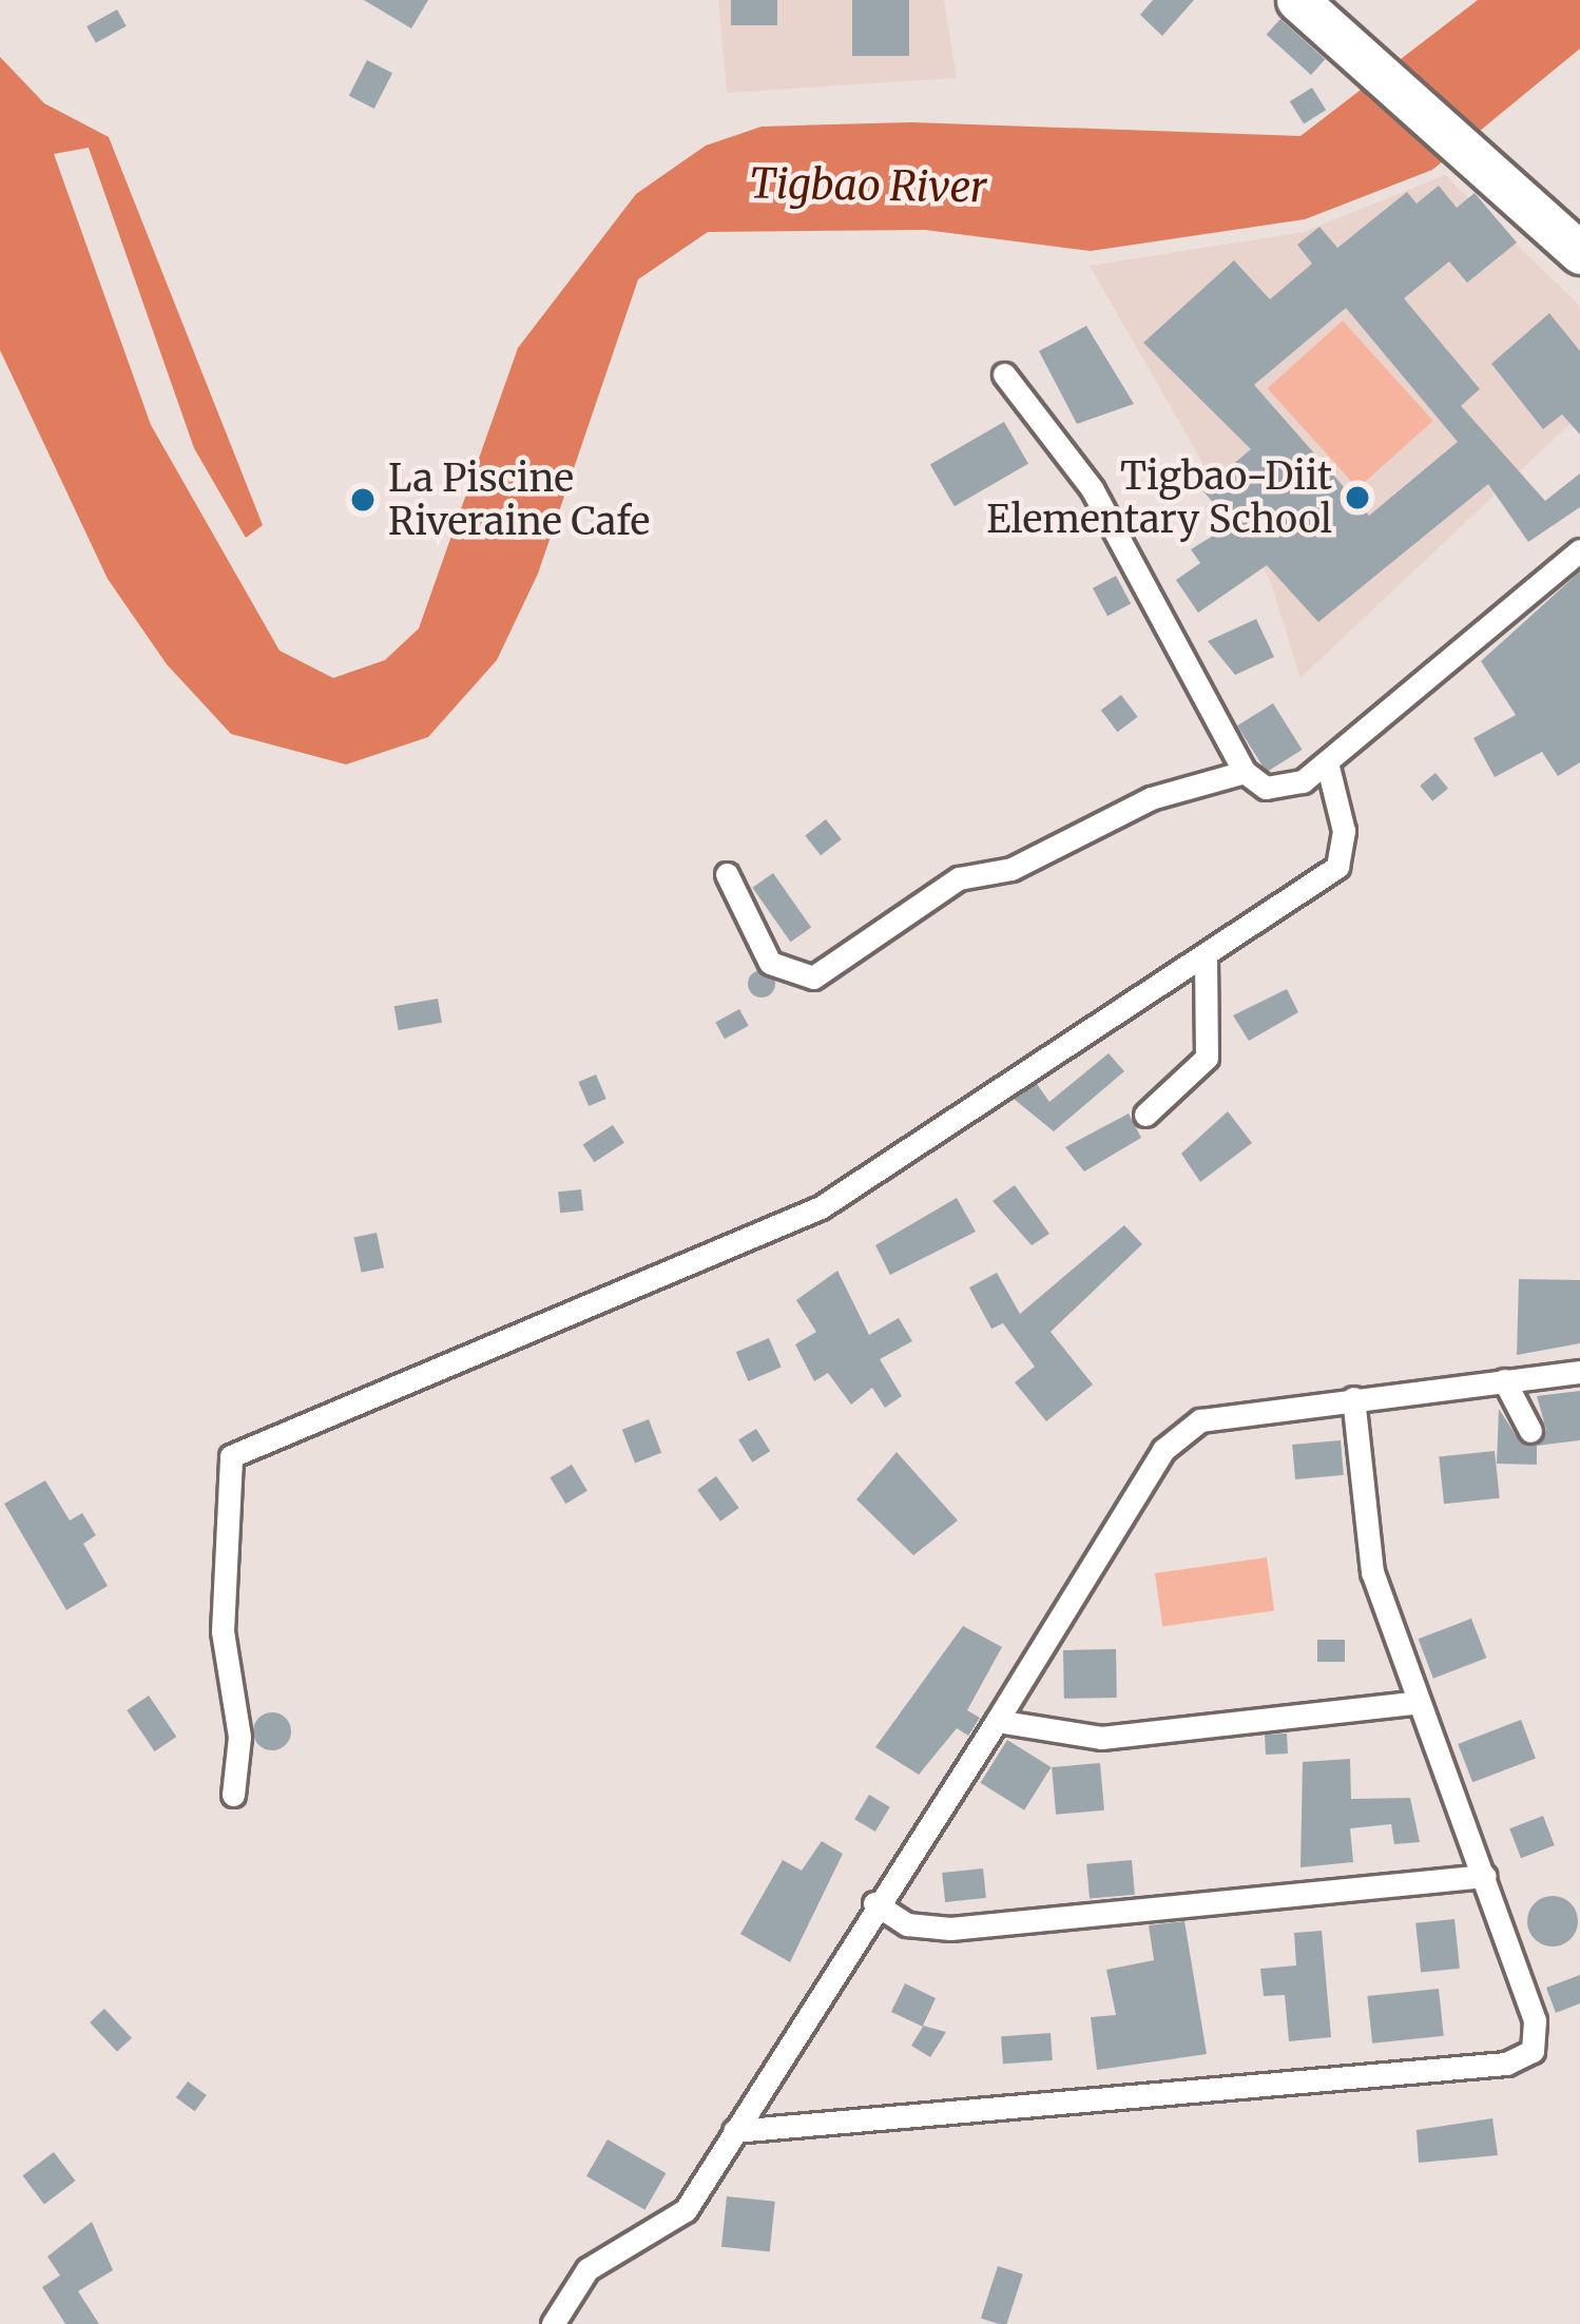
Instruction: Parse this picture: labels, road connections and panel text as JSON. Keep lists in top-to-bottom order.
{
  "water": ["Tigbao River"],
  "places": ["Tigbao-Diit Elementary School", "La Piscine Riveraine Cafe"]
}
